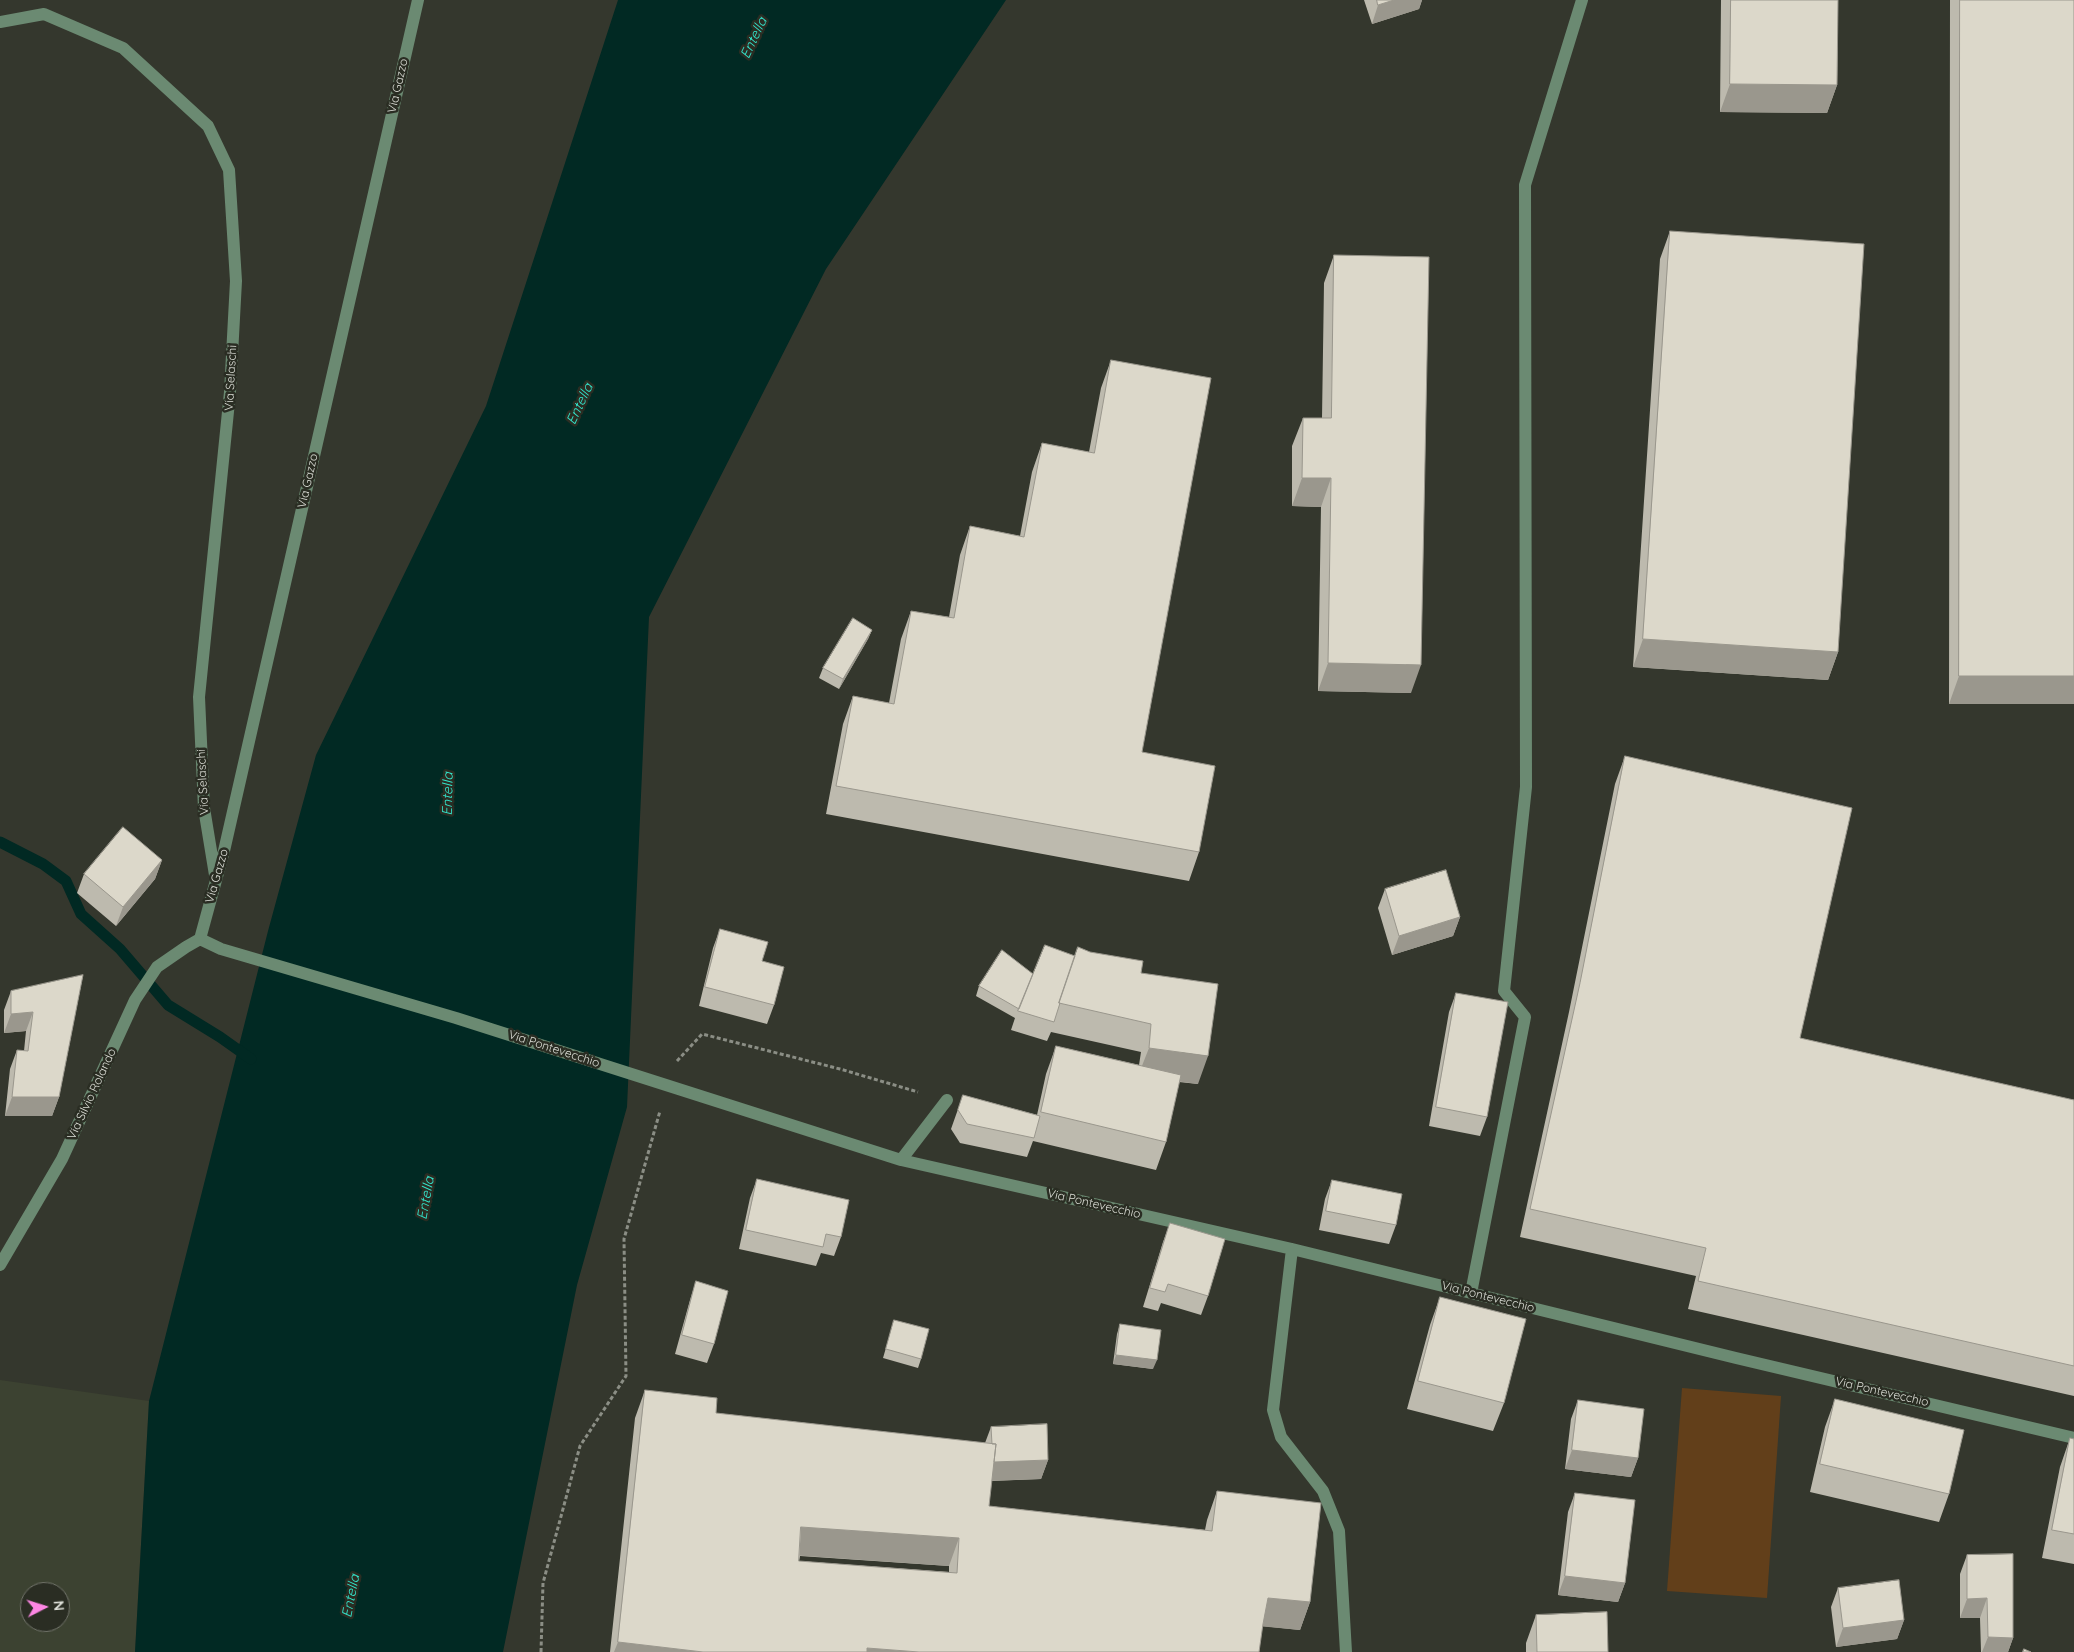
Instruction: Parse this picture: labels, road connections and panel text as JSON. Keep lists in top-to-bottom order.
{
  "streets": {
    "street": [
      "Via Gazzo",
      "Via Selaschi",
      "Via Pontevecchio",
      "Via Silvio Rolando"
    ]
  },
  "crossings": [
    ["Via Gazzo", "Via Selaschi"],
    ["Via Gazzo", "Via Pontevecchio"],
    ["Via Gazzo", "Via Silvio Rolando"],
    ["Via Pontevecchio", "Via Silvio Rolando"]
  ],
  "water": ["Entella"],
  "north": "right"
}
